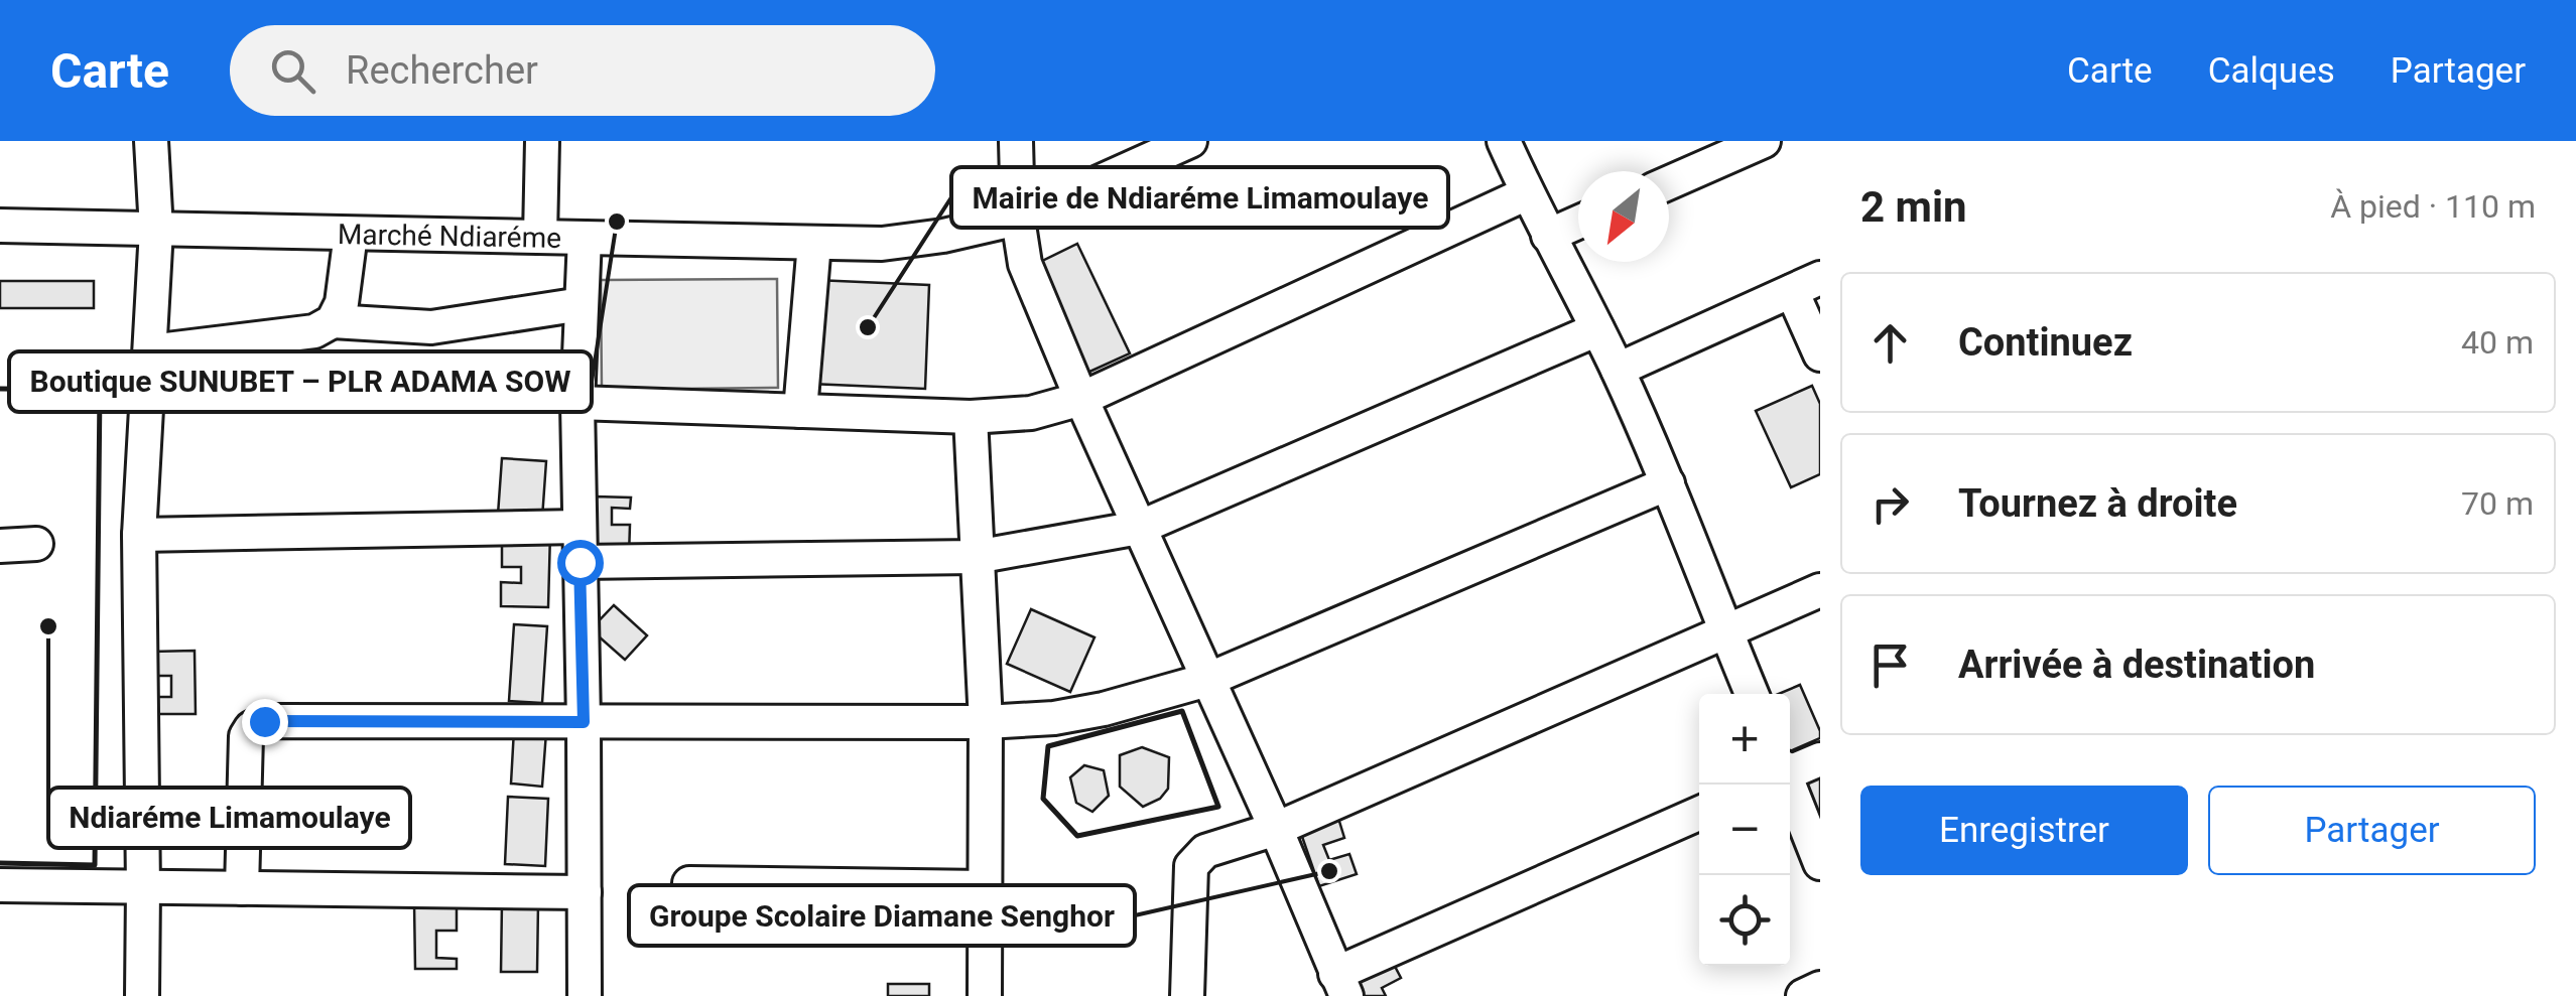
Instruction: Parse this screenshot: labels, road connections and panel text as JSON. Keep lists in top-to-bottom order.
{
  "streets": {
    "street": ["Marché Ndiaréme"]
  },
  "places": [
    "Boutique SUNUBET – PLR ADAMA SOW",
    "Mairie de Ndiaréme Limamoulaye",
    "Ndiaréme Limamoulaye",
    "Groupe Scolaire Diamane Senghor"
  ],
  "north": "bottom left",
  "page": {
    "header": "Carte",
    "search": "Rechercher",
    "nav": ["Carte", "Calques", "Partager"],
    "heading": ["2 min", "À pied · 110 m"],
    "list": [
      ["Continuez", "40 m"],
      ["Tournez à droite", "70 m"],
      "Arrivée à destination"
    ],
    "map_buttons": ["+", "−"],
    "buttons": ["Enregistrer", "Partager"]
  }
}
